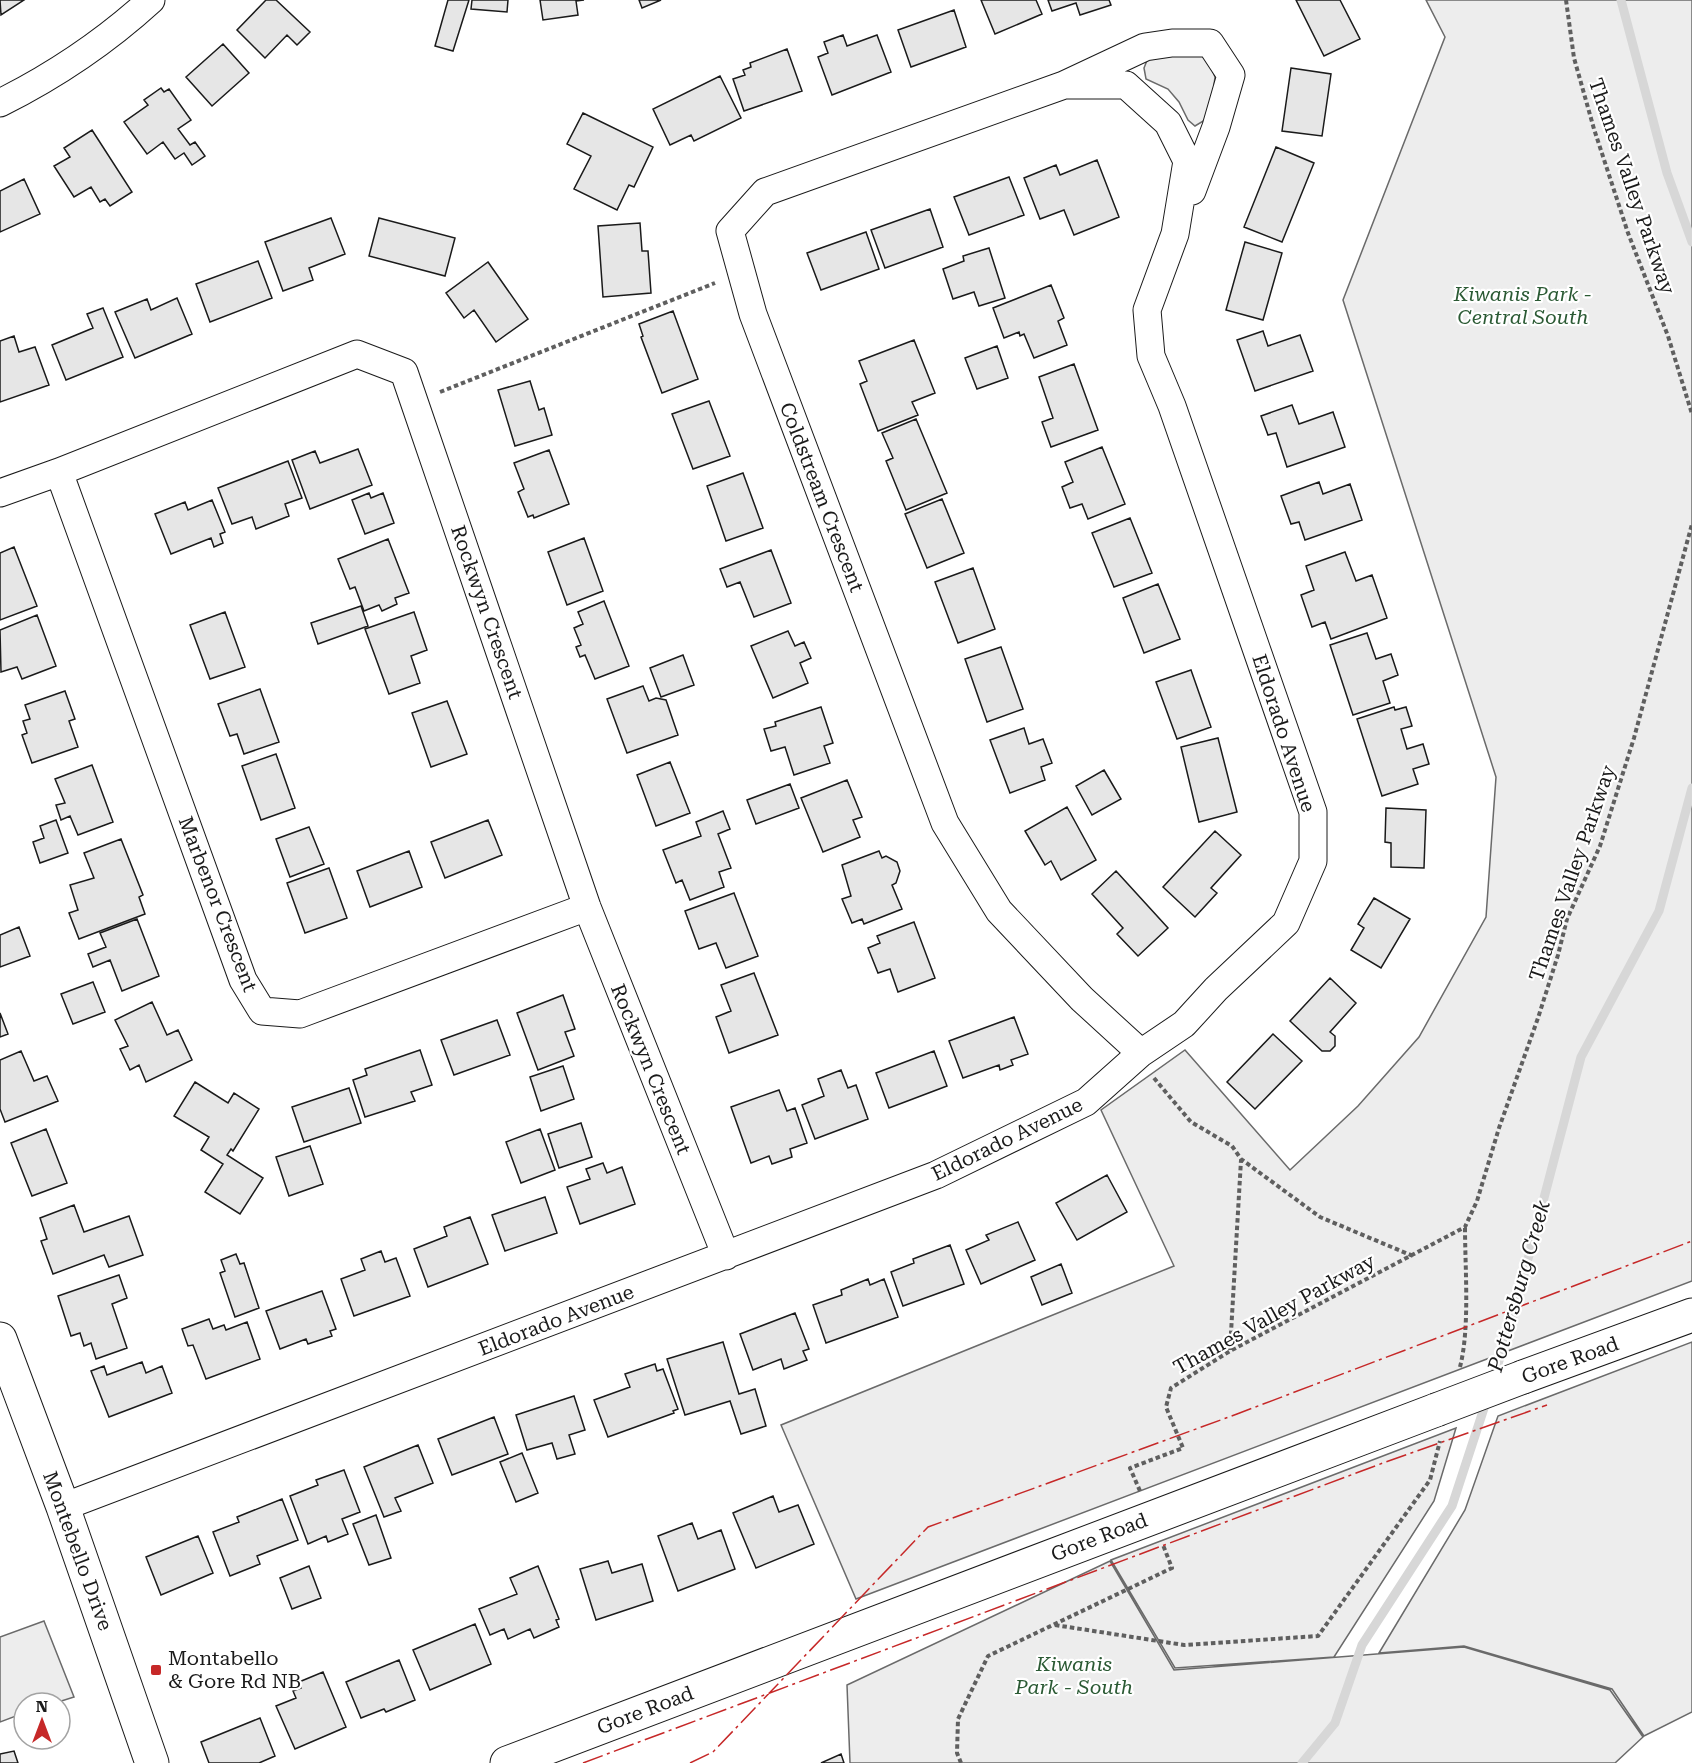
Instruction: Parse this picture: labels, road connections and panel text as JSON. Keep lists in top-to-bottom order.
{
  "streets": {
    "main road": ["Gore Road", "Montebello Drive"],
    "street": [
      "Coldstream Crescent",
      "Rockwyn Crescent",
      "Eldorado Avenue",
      "Marbenor Crescent"
    ],
    "path": ["Thames Valley Parkway"]
  },
  "crossings": [
    ["Coldstream Crescent", "Eldorado Avenue"],
    ["Rockwyn Crescent", "Eldorado Avenue"],
    ["Rockwyn Crescent", "Marbenor Crescent"],
    ["Eldorado Avenue", "Montebello Drive"]
  ],
  "water": ["Pottersburg Creek"],
  "parks": ["Kiwanis Park - Central South", "Kiwanis Park - South"],
  "places": {
    "transit": ["Montabello & Gore Rd NB"]
  },
  "north": "top"
}
